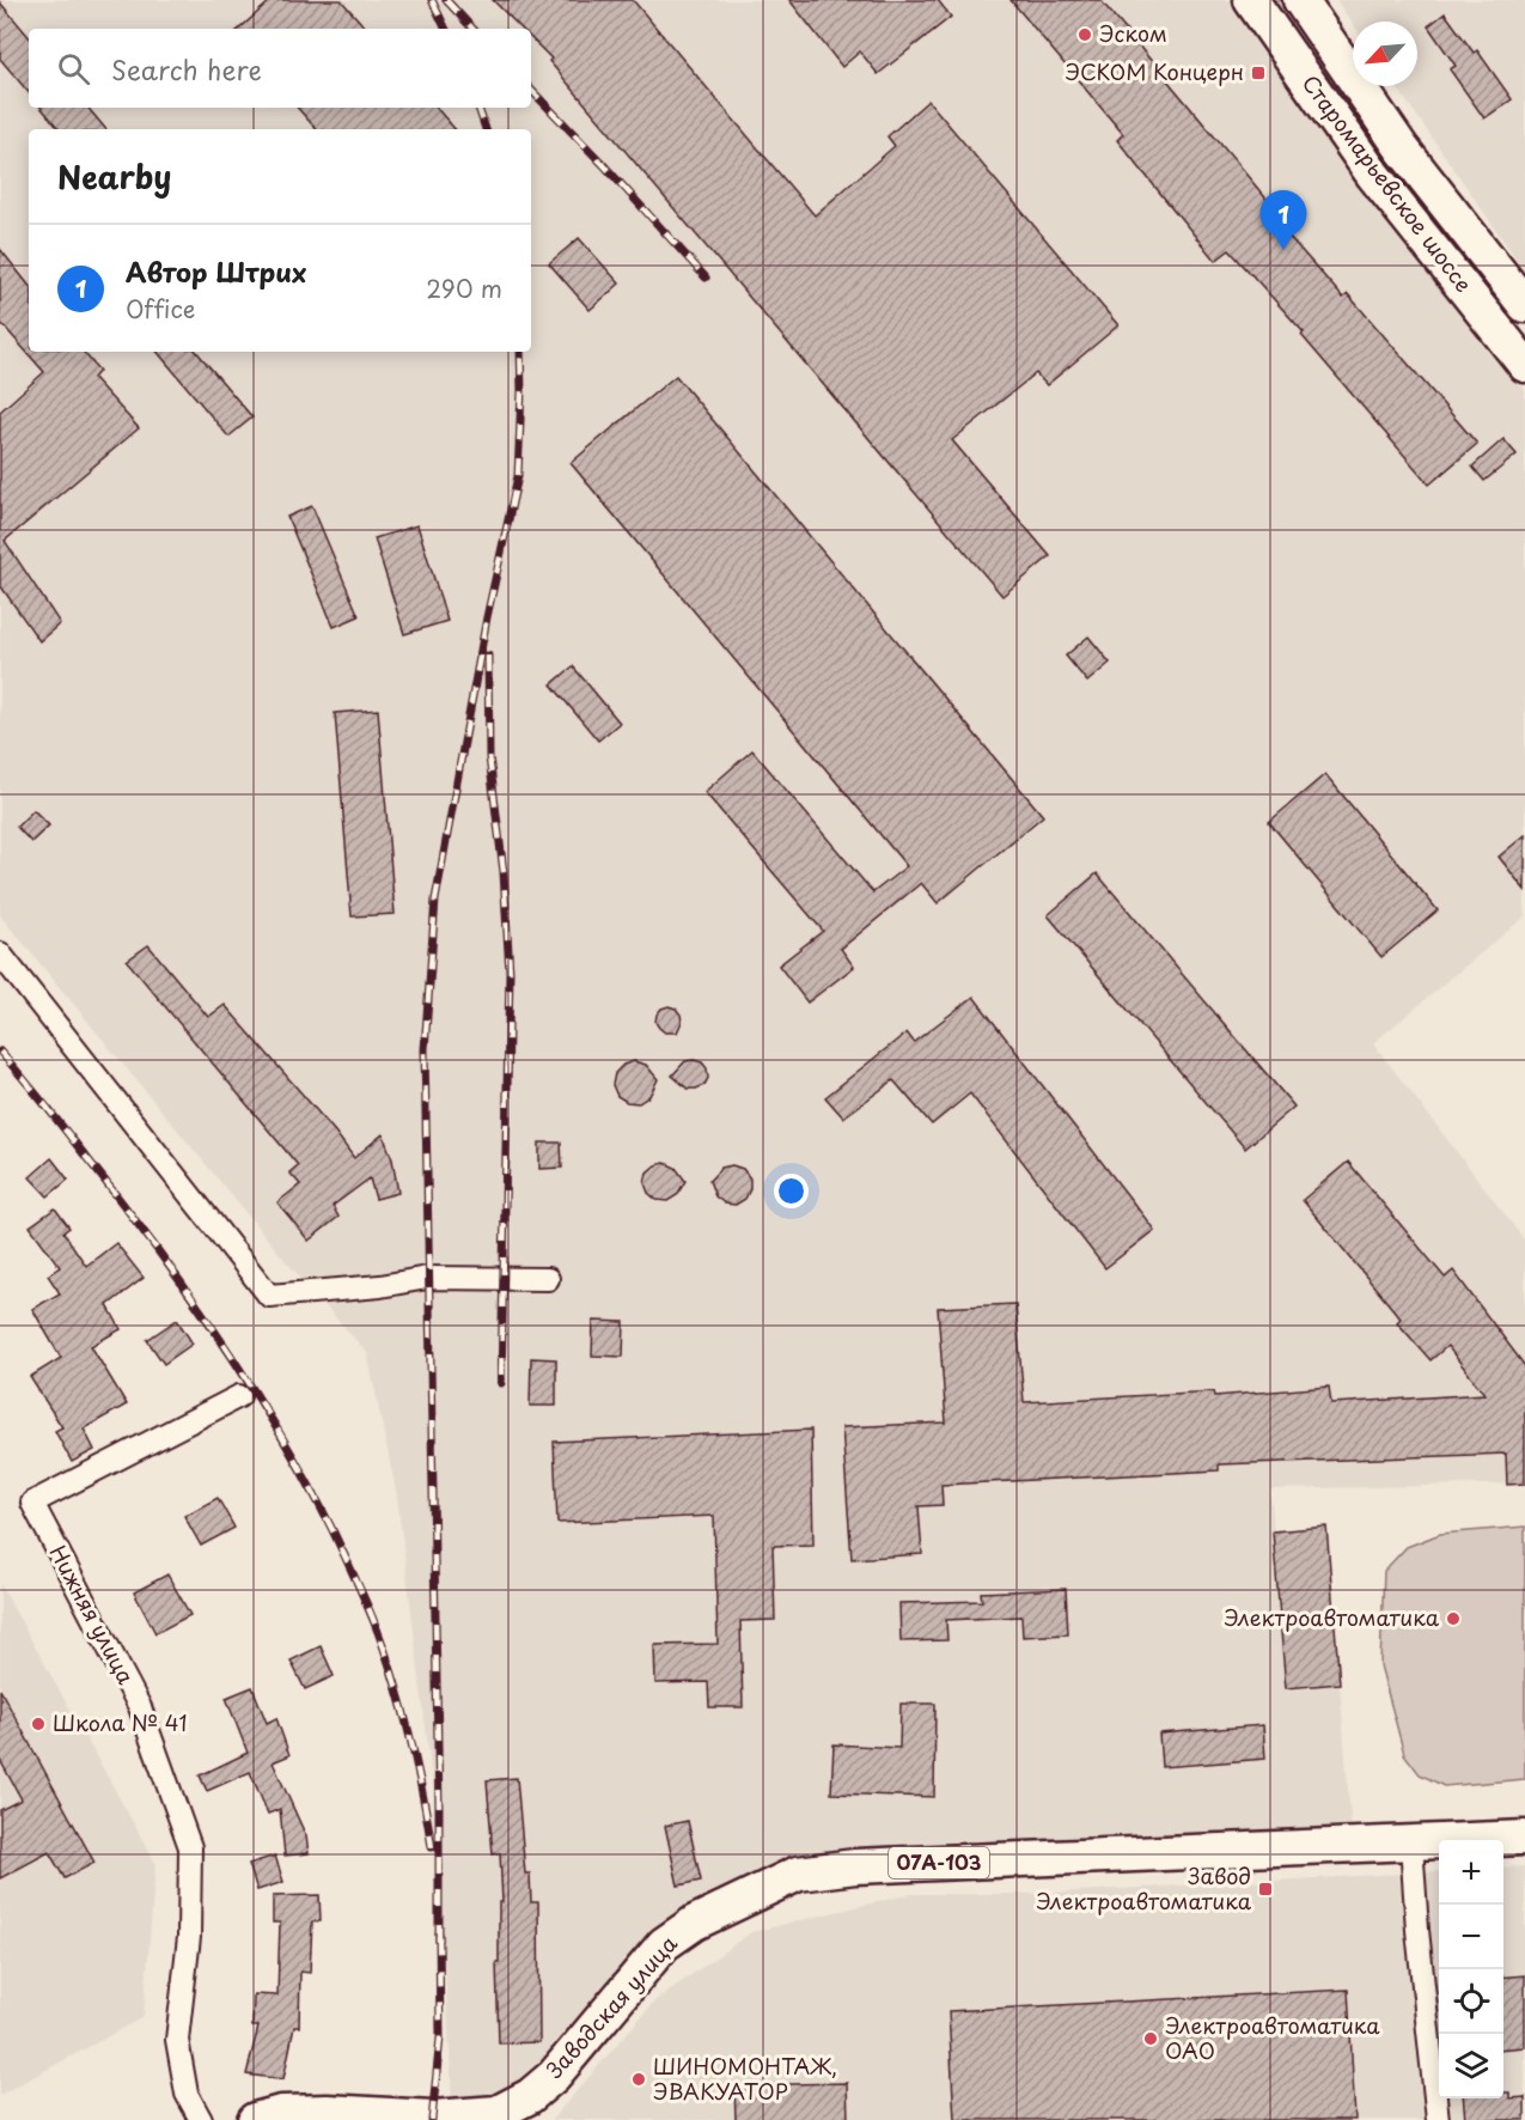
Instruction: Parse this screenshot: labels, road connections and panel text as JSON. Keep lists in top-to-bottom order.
{
  "streets": {
    "main road": ["Старомарьевское шоссе", "07А-103", "Заводская улица"],
    "street": ["Нижняя улица"]
  },
  "places": {
    "other": [
      "Эском",
      "Электроавтоматика",
      "Школа № 41",
      "Электроавтоматика ОАО",
      "ШИНОМОНТАЖ, ЭВАКУАТОР"
    ],
    "transit": ["ЭСКОМ Концерн", "Завод Электроавтоматика"]
  },
  "north": "bottom left",
  "page": {
    "search": "Search here",
    "heading": "Nearby",
    "pins": "1",
    "list": [
      {
        "mark": "1",
        "name": "Автор Штрих",
        "note": "Office",
        "value": "290 m"
      }
    ],
    "map_buttons": ["+", "−"]
  }
}
